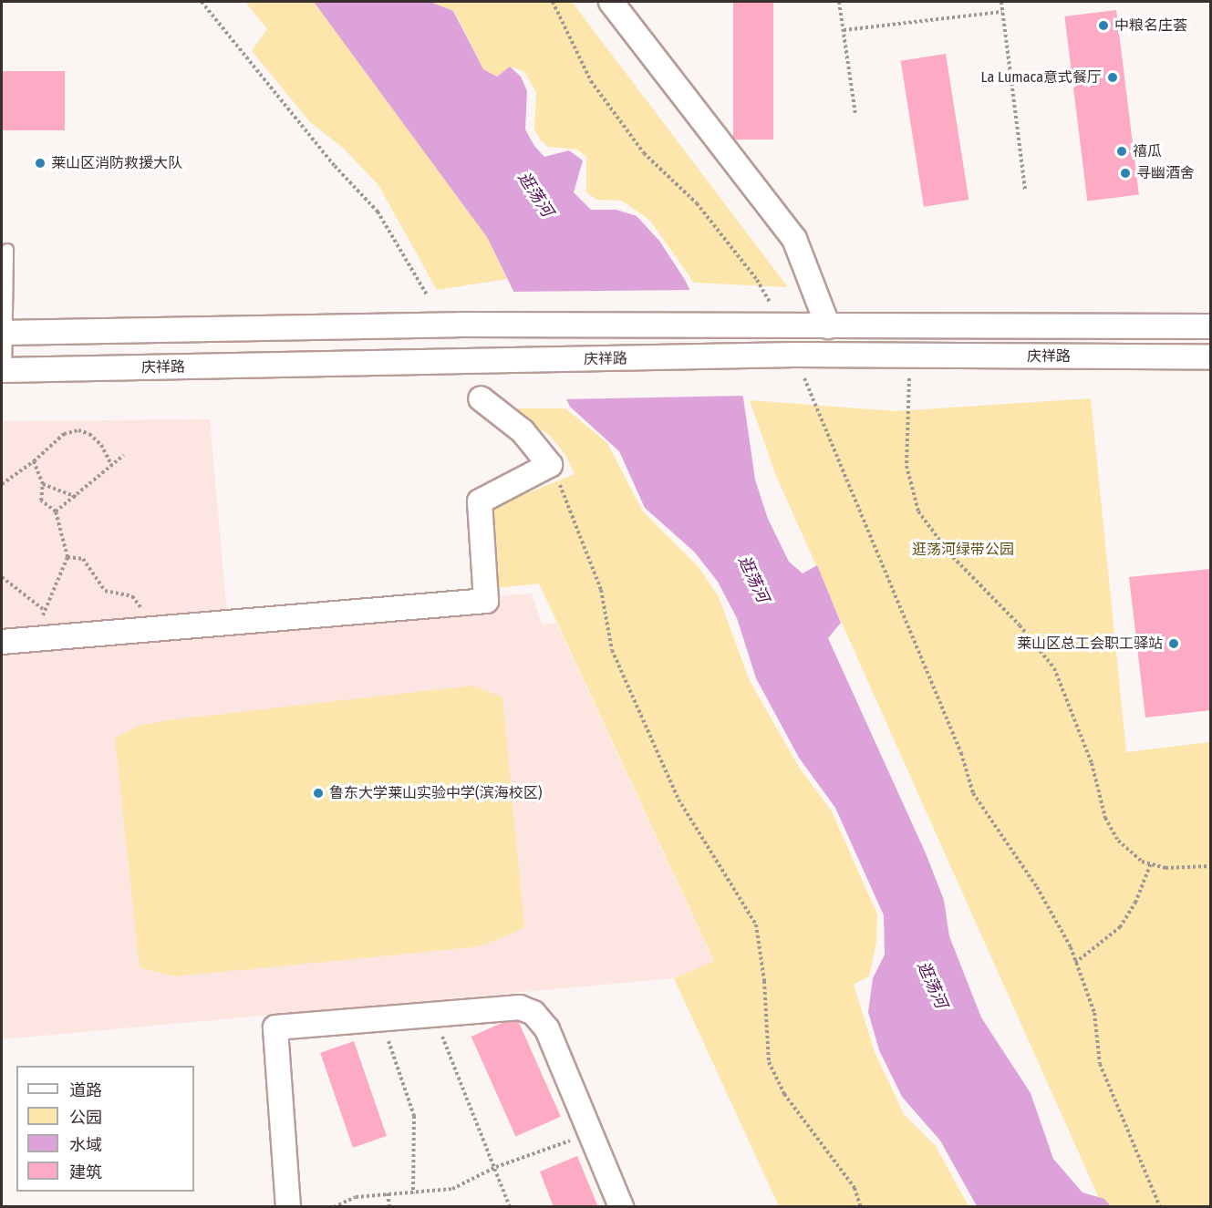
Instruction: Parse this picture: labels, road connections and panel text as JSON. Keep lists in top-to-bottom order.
{
  "streets": {
    "street": ["庆祥路"]
  },
  "water": ["逛荡河"],
  "parks": ["逛荡河绿带公园"],
  "places": [
    "中粮名庄荟",
    "La Lumaca意式餐厅",
    "禧瓜",
    "莱山区消防救援大队",
    "寻幽酒舍",
    "莱山区总工会职工驿站",
    "鲁东大学莱山实验中学(滨海校区)"
  ],
  "legend": [
    "道路",
    "公园",
    "水域",
    "建筑"
  ]
}
